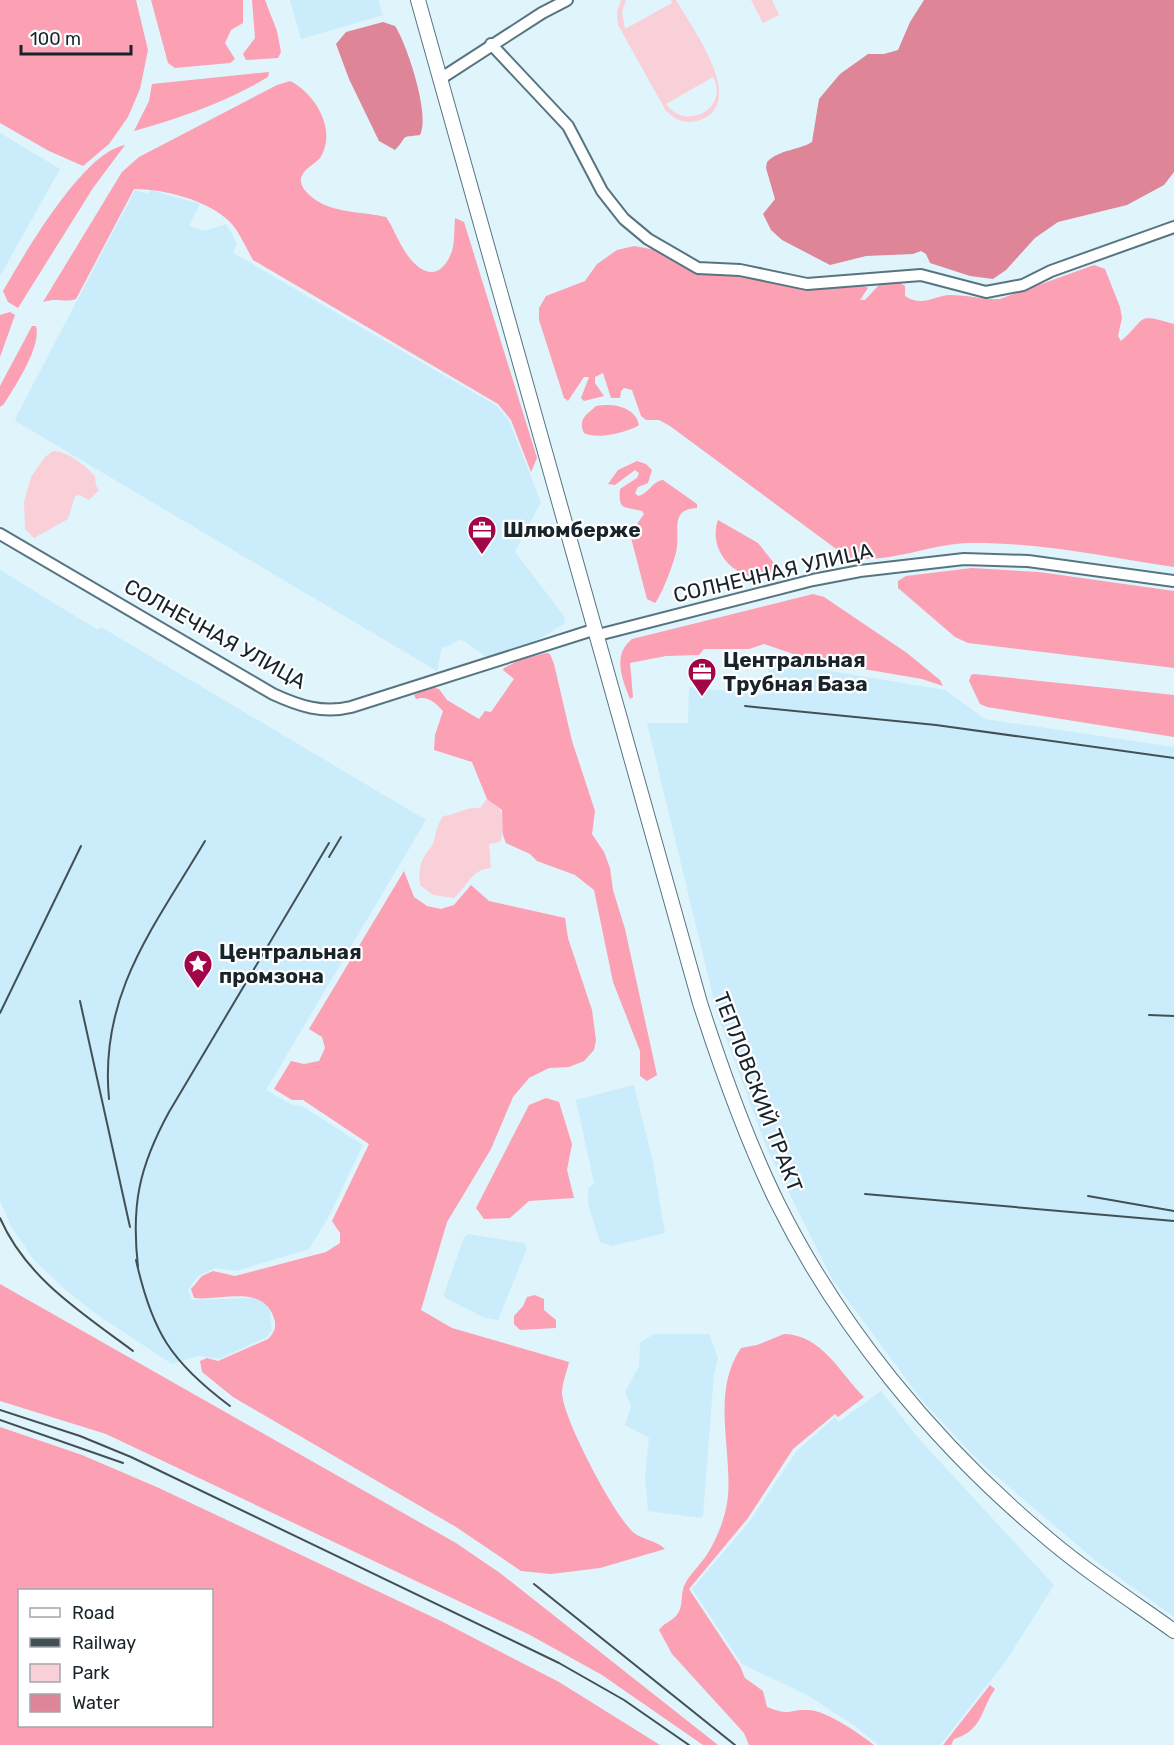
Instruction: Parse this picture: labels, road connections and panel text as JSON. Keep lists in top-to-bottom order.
{
  "streets": {
    "main road": ["ТЕПЛОВСКИЙ ТРАКТ"],
    "street": ["СОЛНЕЧНАЯ УЛИЦА"]
  },
  "crossings": [
    ["СОЛНЕЧНАЯ УЛИЦА", "ТЕПЛОВСКИЙ ТРАКТ"]
  ],
  "places": {
    "office": ["Шлюмберже", "Центральная Трубная База"],
    "place": ["Центральная промзона"]
  },
  "legend": [
    "Road",
    "Railway",
    "Park",
    "Water"
  ],
  "scale_bar": "100 m"
}
